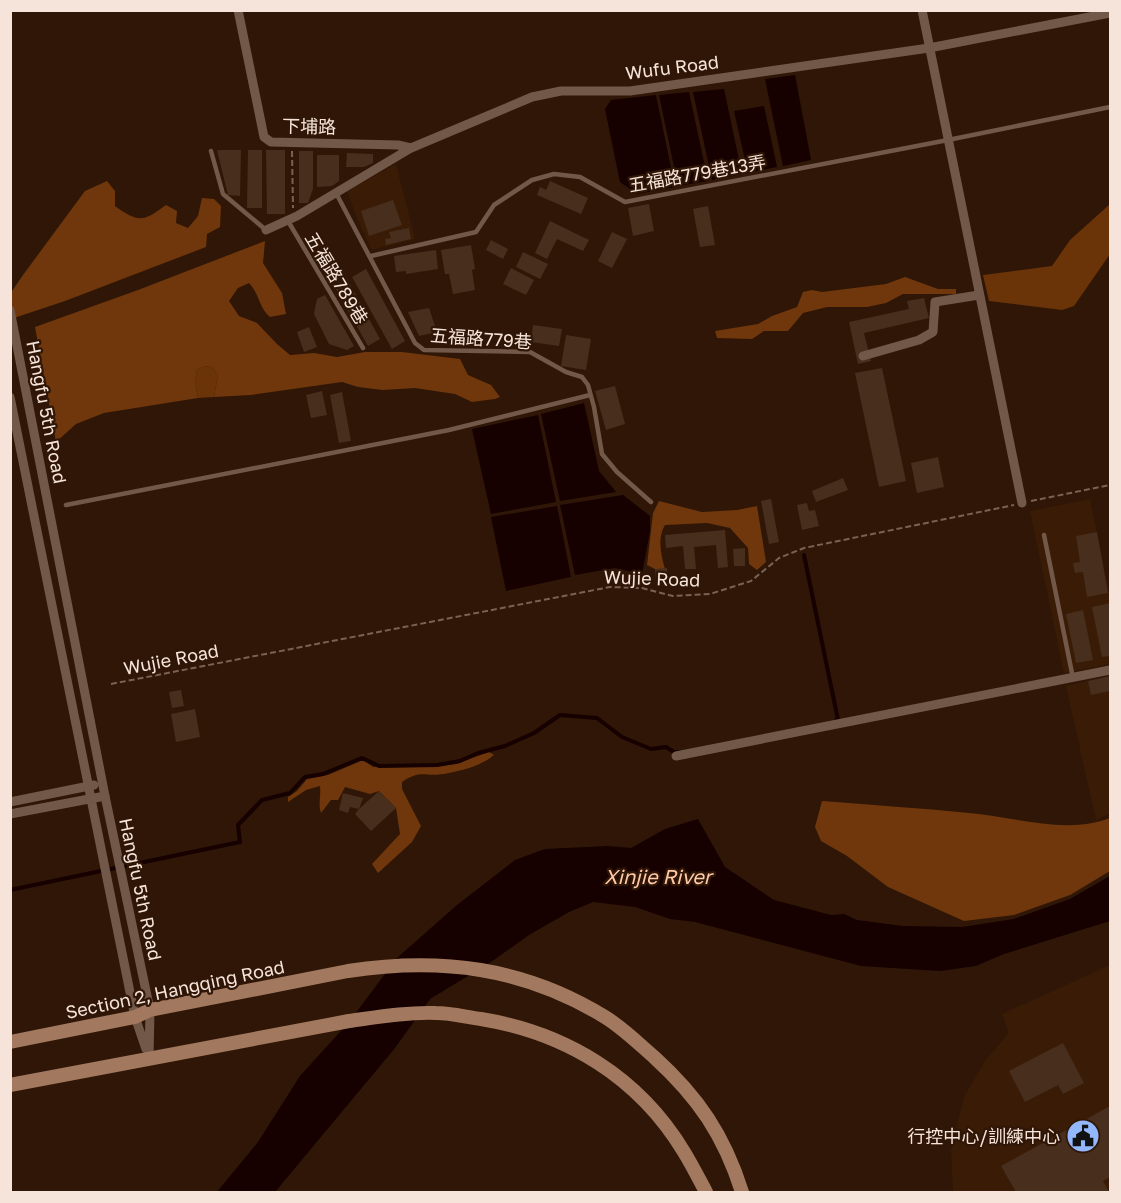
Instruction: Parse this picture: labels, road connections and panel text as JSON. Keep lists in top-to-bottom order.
{
  "streets": {
    "street": [
      "Wufu Road",
      "下埔路",
      "Hangfu 5th Road",
      "Section 2, Hangqing Road"
    ],
    "lane": ["五福路779巷13弄", "五福路789巷", "五福路779巷"],
    "path": ["Wujie Road"]
  },
  "crossings": [
    ["Wufu Road", "下埔路"],
    ["Wufu Road", "五福路789巷"],
    ["Wufu Road", "五福路779巷"],
    ["五福路779巷13弄", "五福路779巷"],
    ["Hangfu 5th Road", "Section 2, Hangqing Road"]
  ],
  "water": ["Xinjie River"],
  "places": {
    "public building": ["行控中心/訓練中心"]
  }
}
